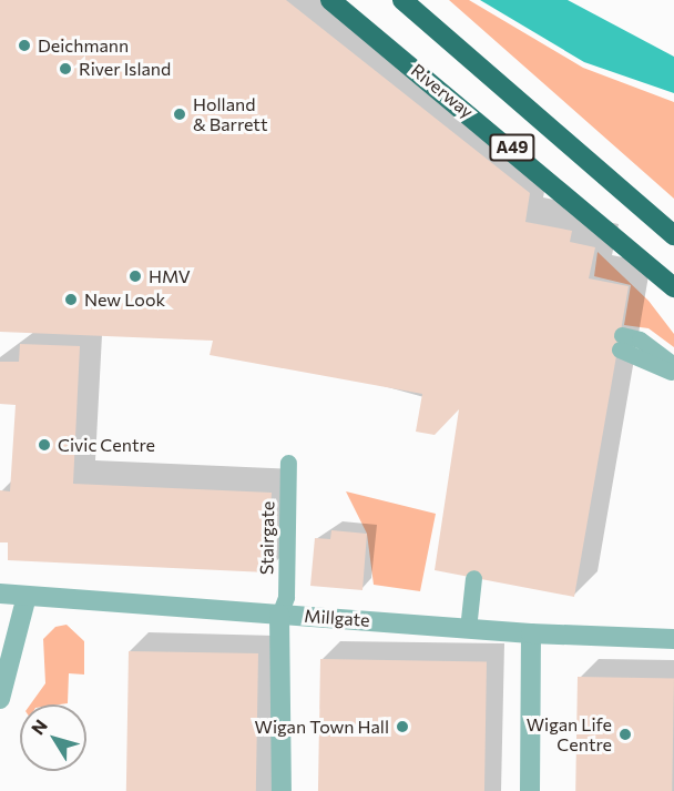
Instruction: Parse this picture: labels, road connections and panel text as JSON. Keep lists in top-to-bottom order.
{
  "streets": {
    "highway": ["Riverway", "A49"],
    "street": ["Millgate"],
    "lane": ["Stairgate"]
  },
  "crossings": [
    ["Stairgate", "Millgate"]
  ],
  "places": [
    "Deichmann",
    "River Island",
    "Holland & Barrett",
    "HMV",
    "New Look",
    "Civic Centre",
    "Wigan Town Hall",
    "Wigan Life Centre"
  ],
  "north": "top left"
}
